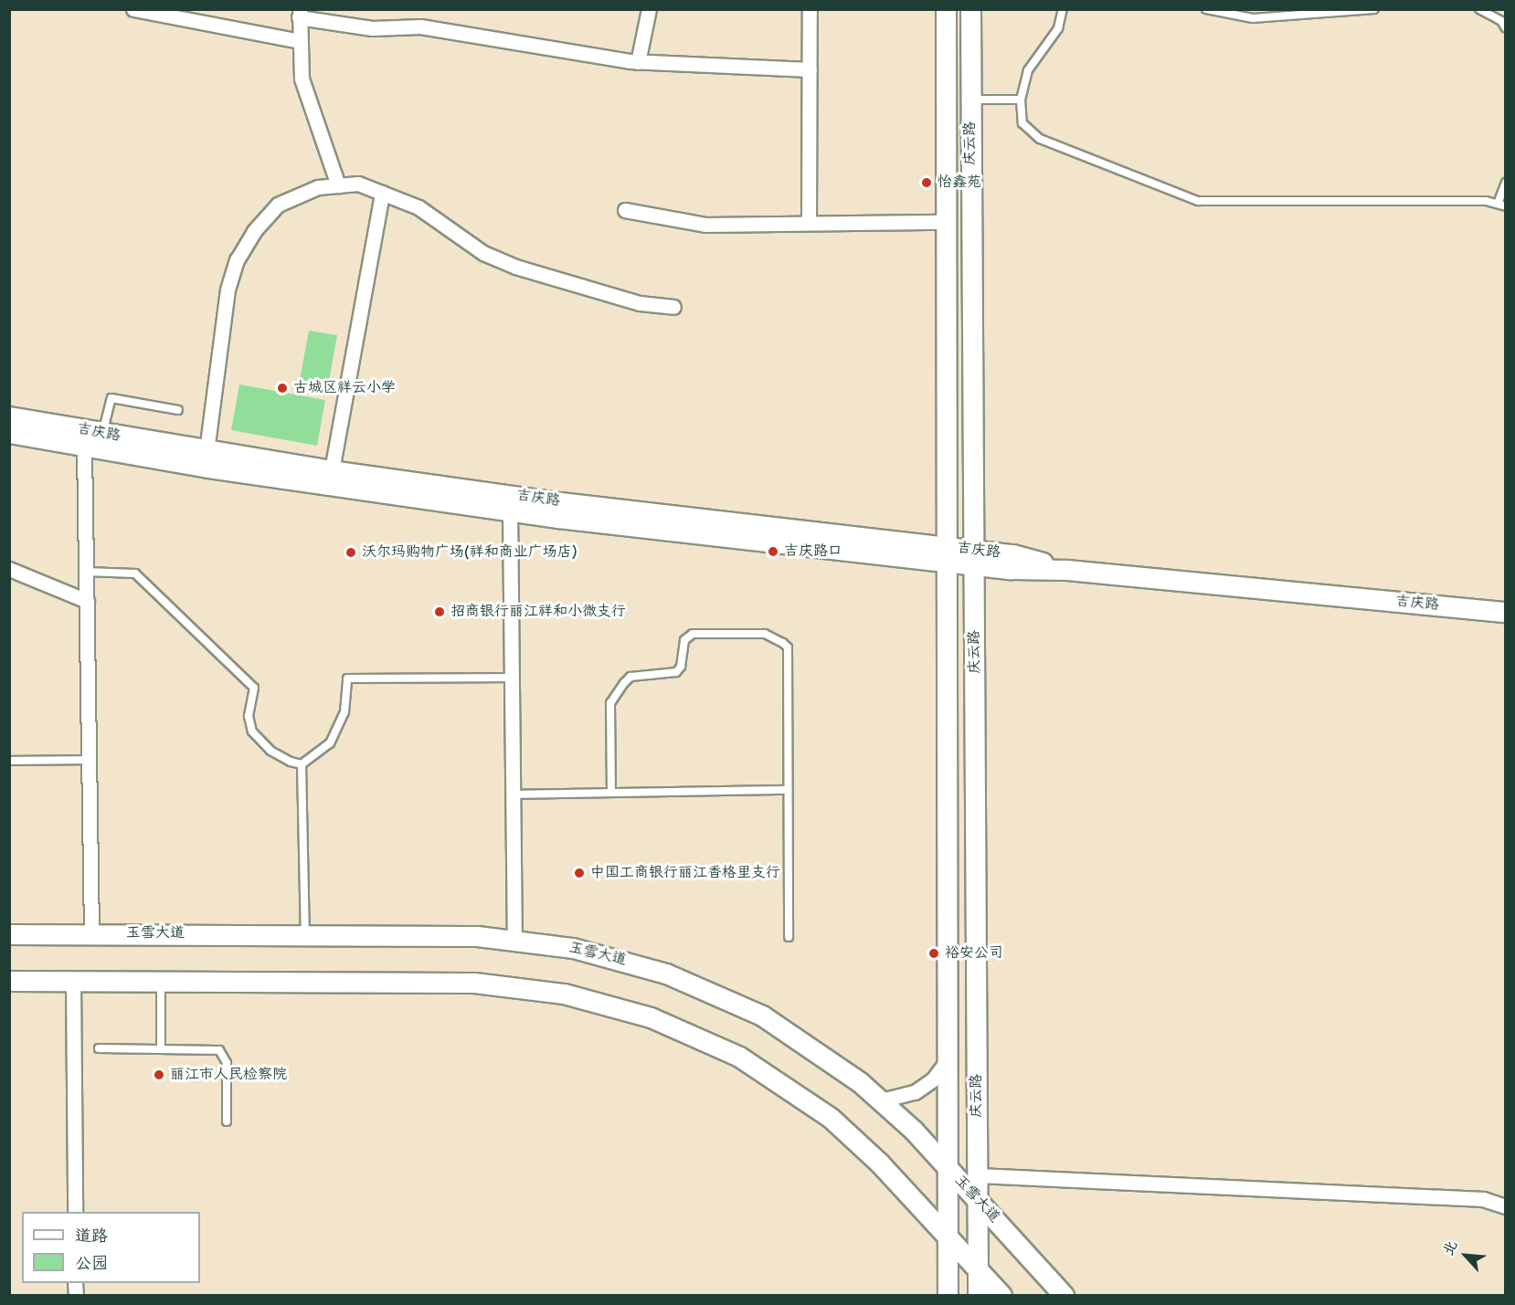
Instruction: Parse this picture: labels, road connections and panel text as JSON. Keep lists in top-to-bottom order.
{
  "streets": {
    "main road": ["庆云路", "吉庆路", "玉雪大道"]
  },
  "crossings": [
    ["庆云路", "吉庆路"],
    ["庆云路", "玉雪大道"]
  ],
  "places": [
    "怡鑫苑",
    "古城区祥云小学",
    "吉庆路口",
    "沃尔玛购物广场(祥和商业广场店)",
    "招商银行丽江祥和小微支行",
    "中国工商银行丽江香格里支行",
    "裕安公司",
    "丽江市人民检察院"
  ],
  "legend": ["道路", "公园"],
  "north": "top left"
}
